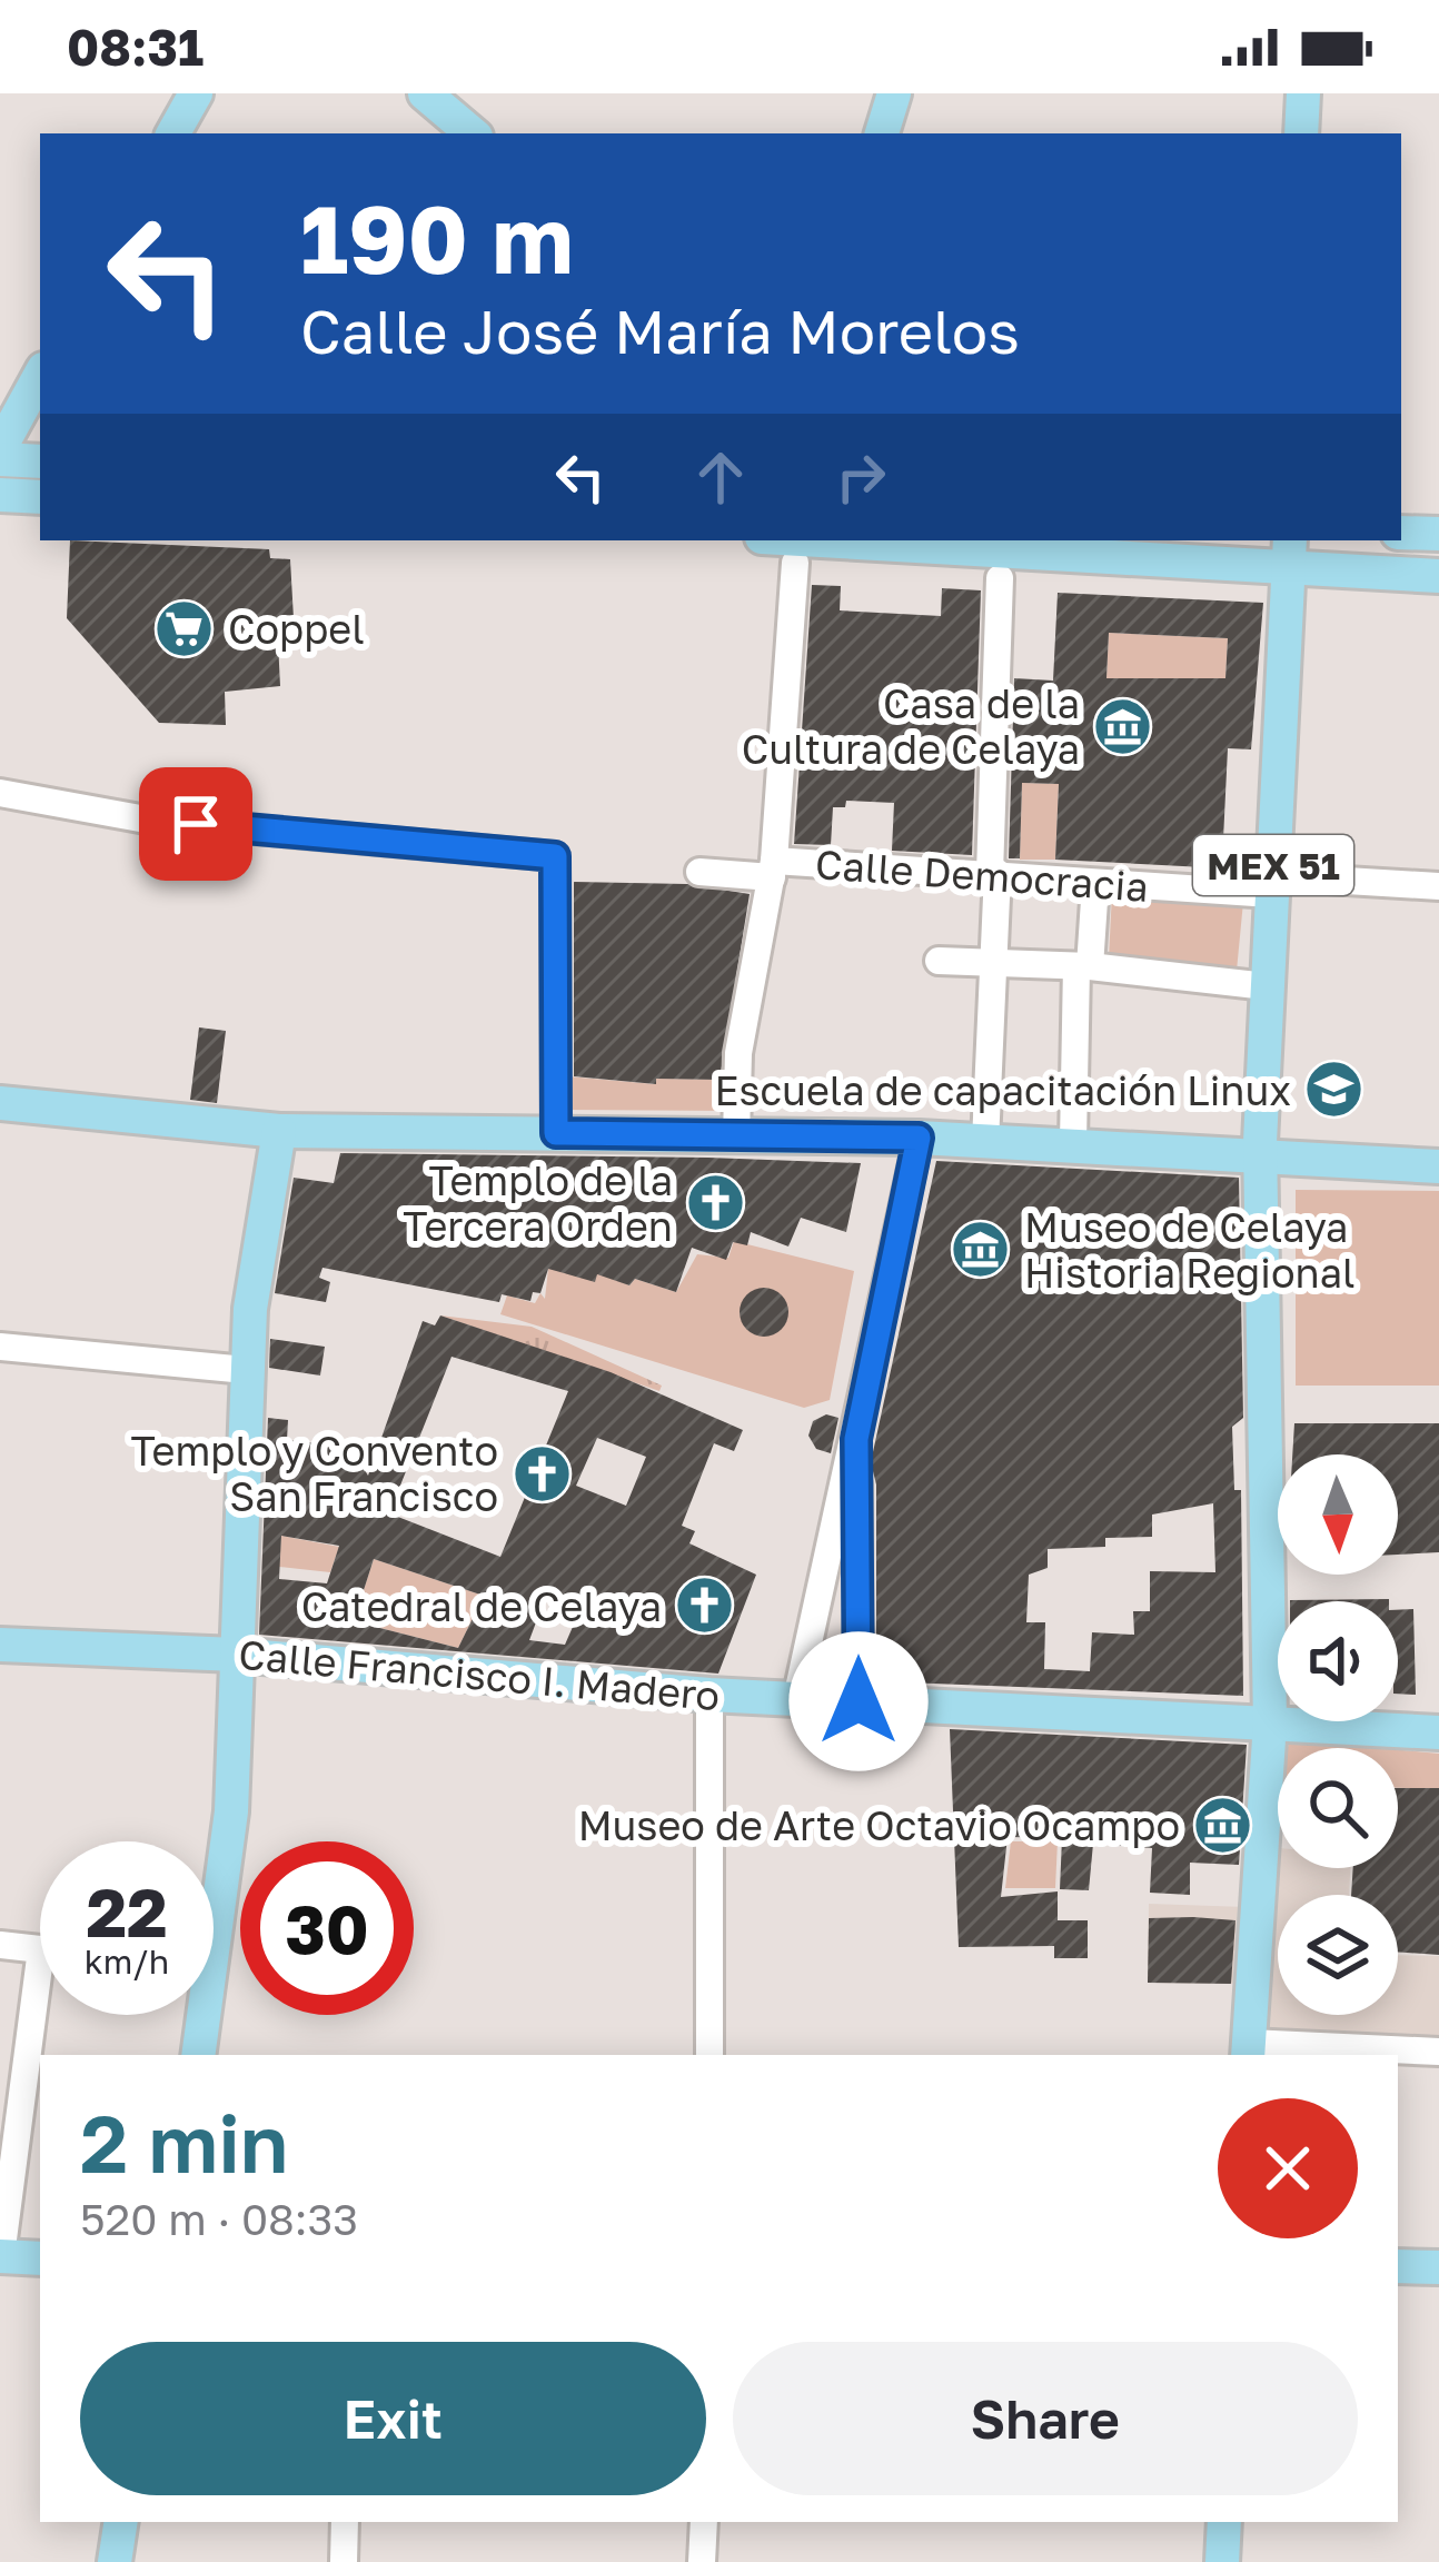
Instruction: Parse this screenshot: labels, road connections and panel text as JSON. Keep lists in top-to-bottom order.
{
  "streets": {
    "main road": ["MEX 51", "Calle Francisco I. Madero"],
    "street": ["Calle Democracia"]
  },
  "crossings": [
    ["MEX 51", "Calle Democracia"],
    ["MEX 51", "Calle Francisco I. Madero"]
  ],
  "places": {
    "supermarket": ["Coppel"],
    "museum": ["Casa de la Cultura de Celaya", "Museo de Celaya Historia Regional", "Museo de Arte Octavio Ocampo"],
    "school or university": ["Escuela de capacitación Linux"],
    "church": ["Templo de la Tercera Orden", "Templo y Convento San Francisco", "Catedral de Celaya"]
  },
  "north": "bottom",
  "page": {
    "status": "08:31",
    "turn": ["190 m", "Calle José María Morelos"],
    "speed": "22 km/h",
    "limit": "30",
    "heading": ["2 min", "520 m · 08:33"],
    "buttons": ["Exit", "Share"]
  }
}
